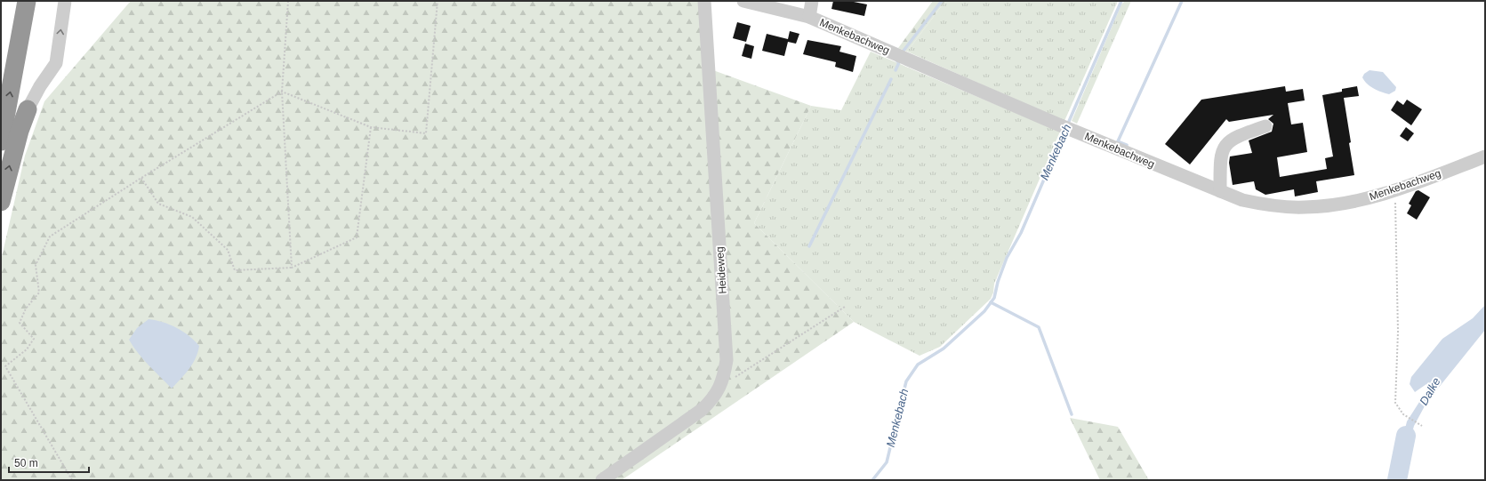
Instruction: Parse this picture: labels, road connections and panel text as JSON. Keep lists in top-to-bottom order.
{
  "streets": {
    "street": ["Menkebachweg", "Heideweg"]
  },
  "water": ["Menkebach", "Dalke"],
  "scale_bar": "50 m"
}
